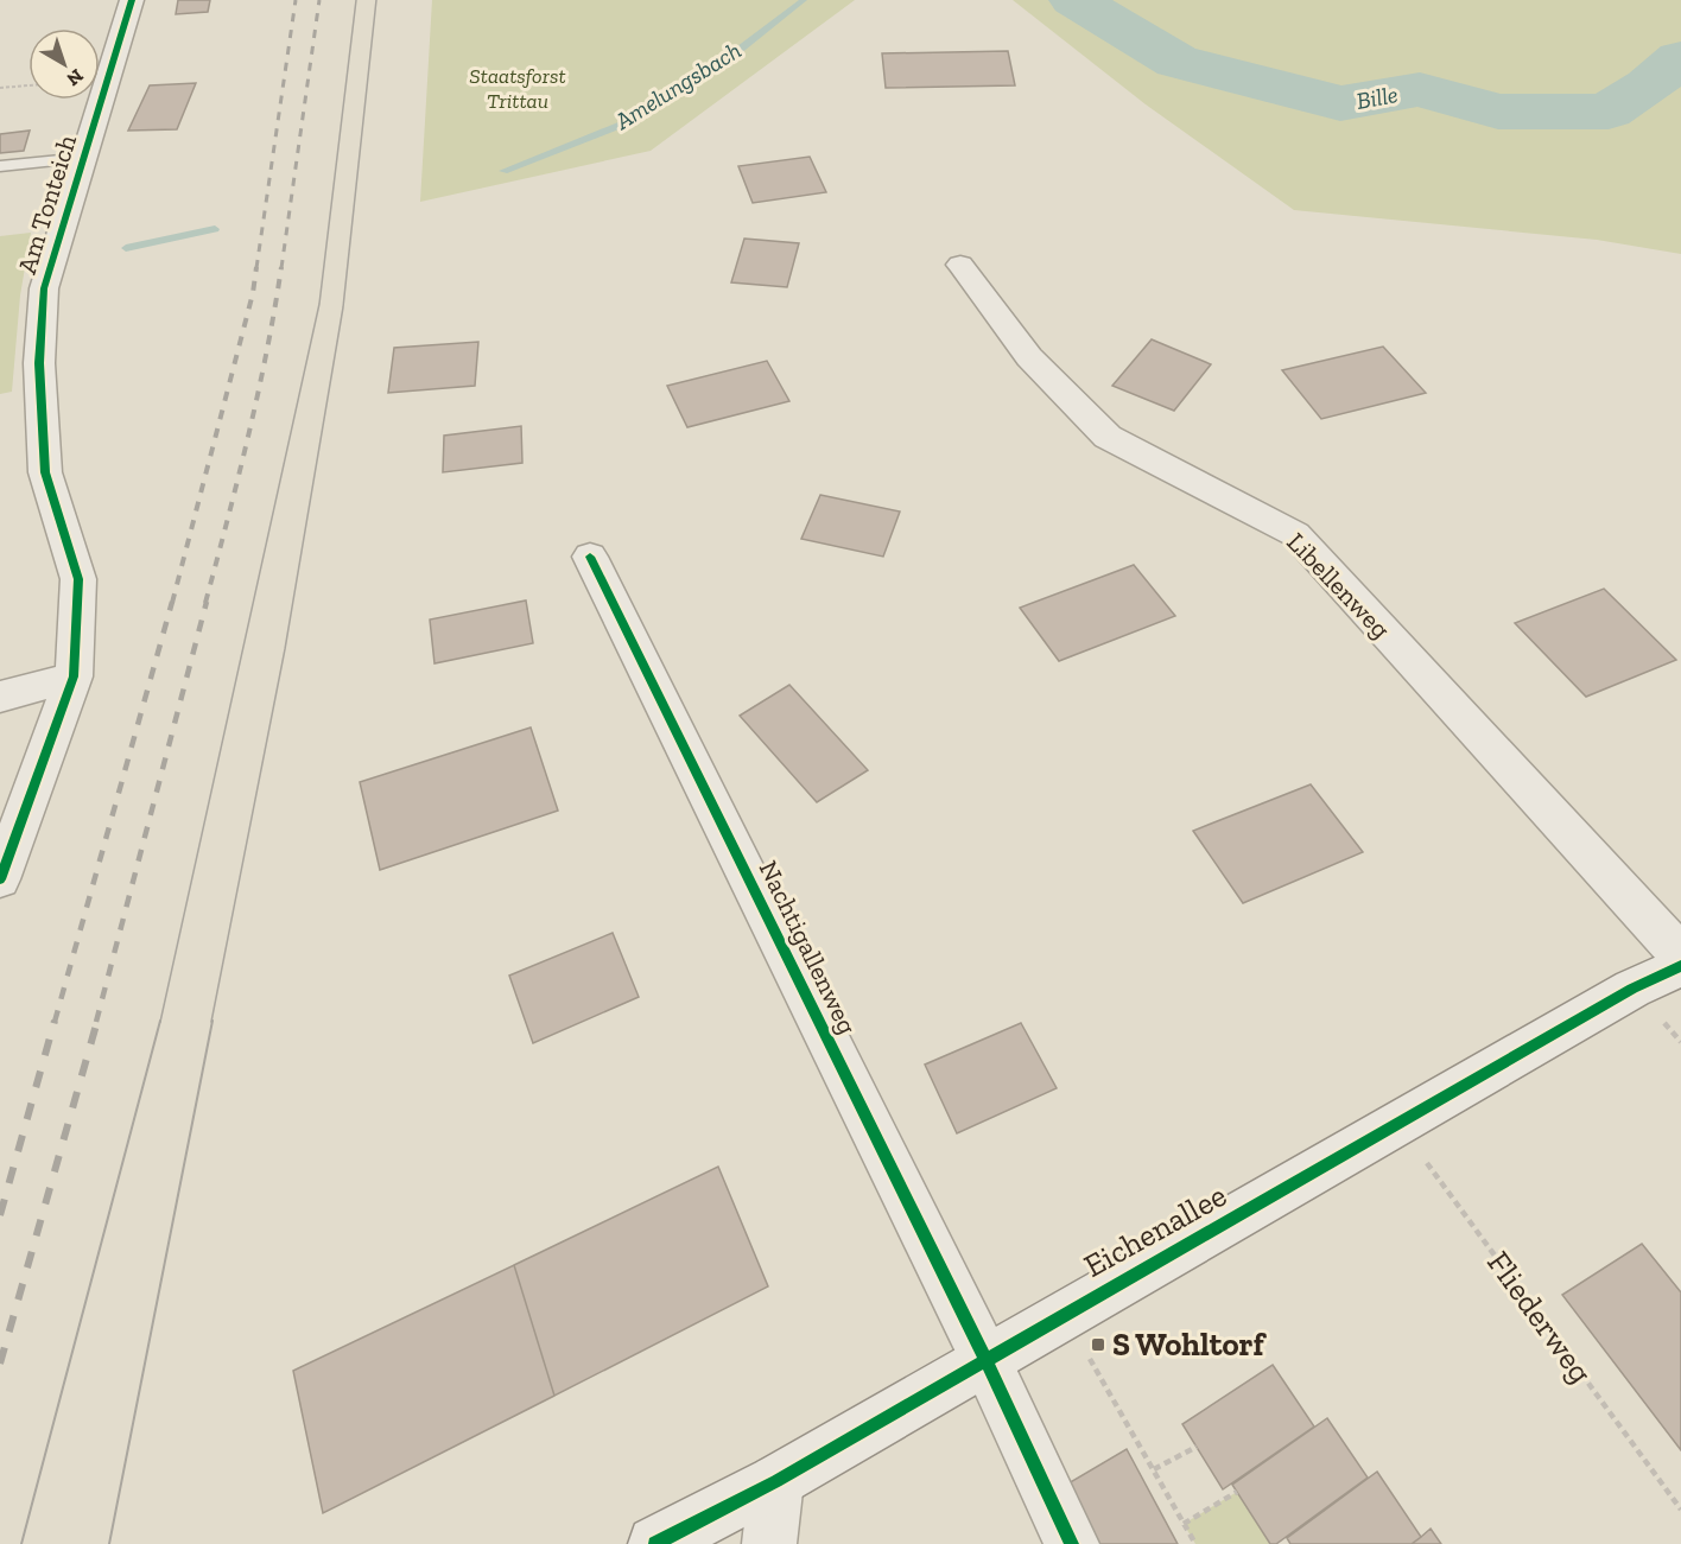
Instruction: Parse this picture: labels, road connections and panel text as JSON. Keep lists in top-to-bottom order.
{
  "streets": {
    "street": [
      "Am Tonteich",
      "Libellenweg",
      "Nachtigallenweg",
      "Eichenallee"
    ],
    "path": ["Fliederweg"]
  },
  "crossings": [
    ["Nachtigallenweg", "Eichenallee"],
    ["Eichenallee", "Fliederweg"]
  ],
  "water": ["Amelungsbach", "Bille"],
  "parks": ["Staatsforst Trittau"],
  "places": {
    "transit": ["S Wohltorf"]
  },
  "north": "bottom right"
}
